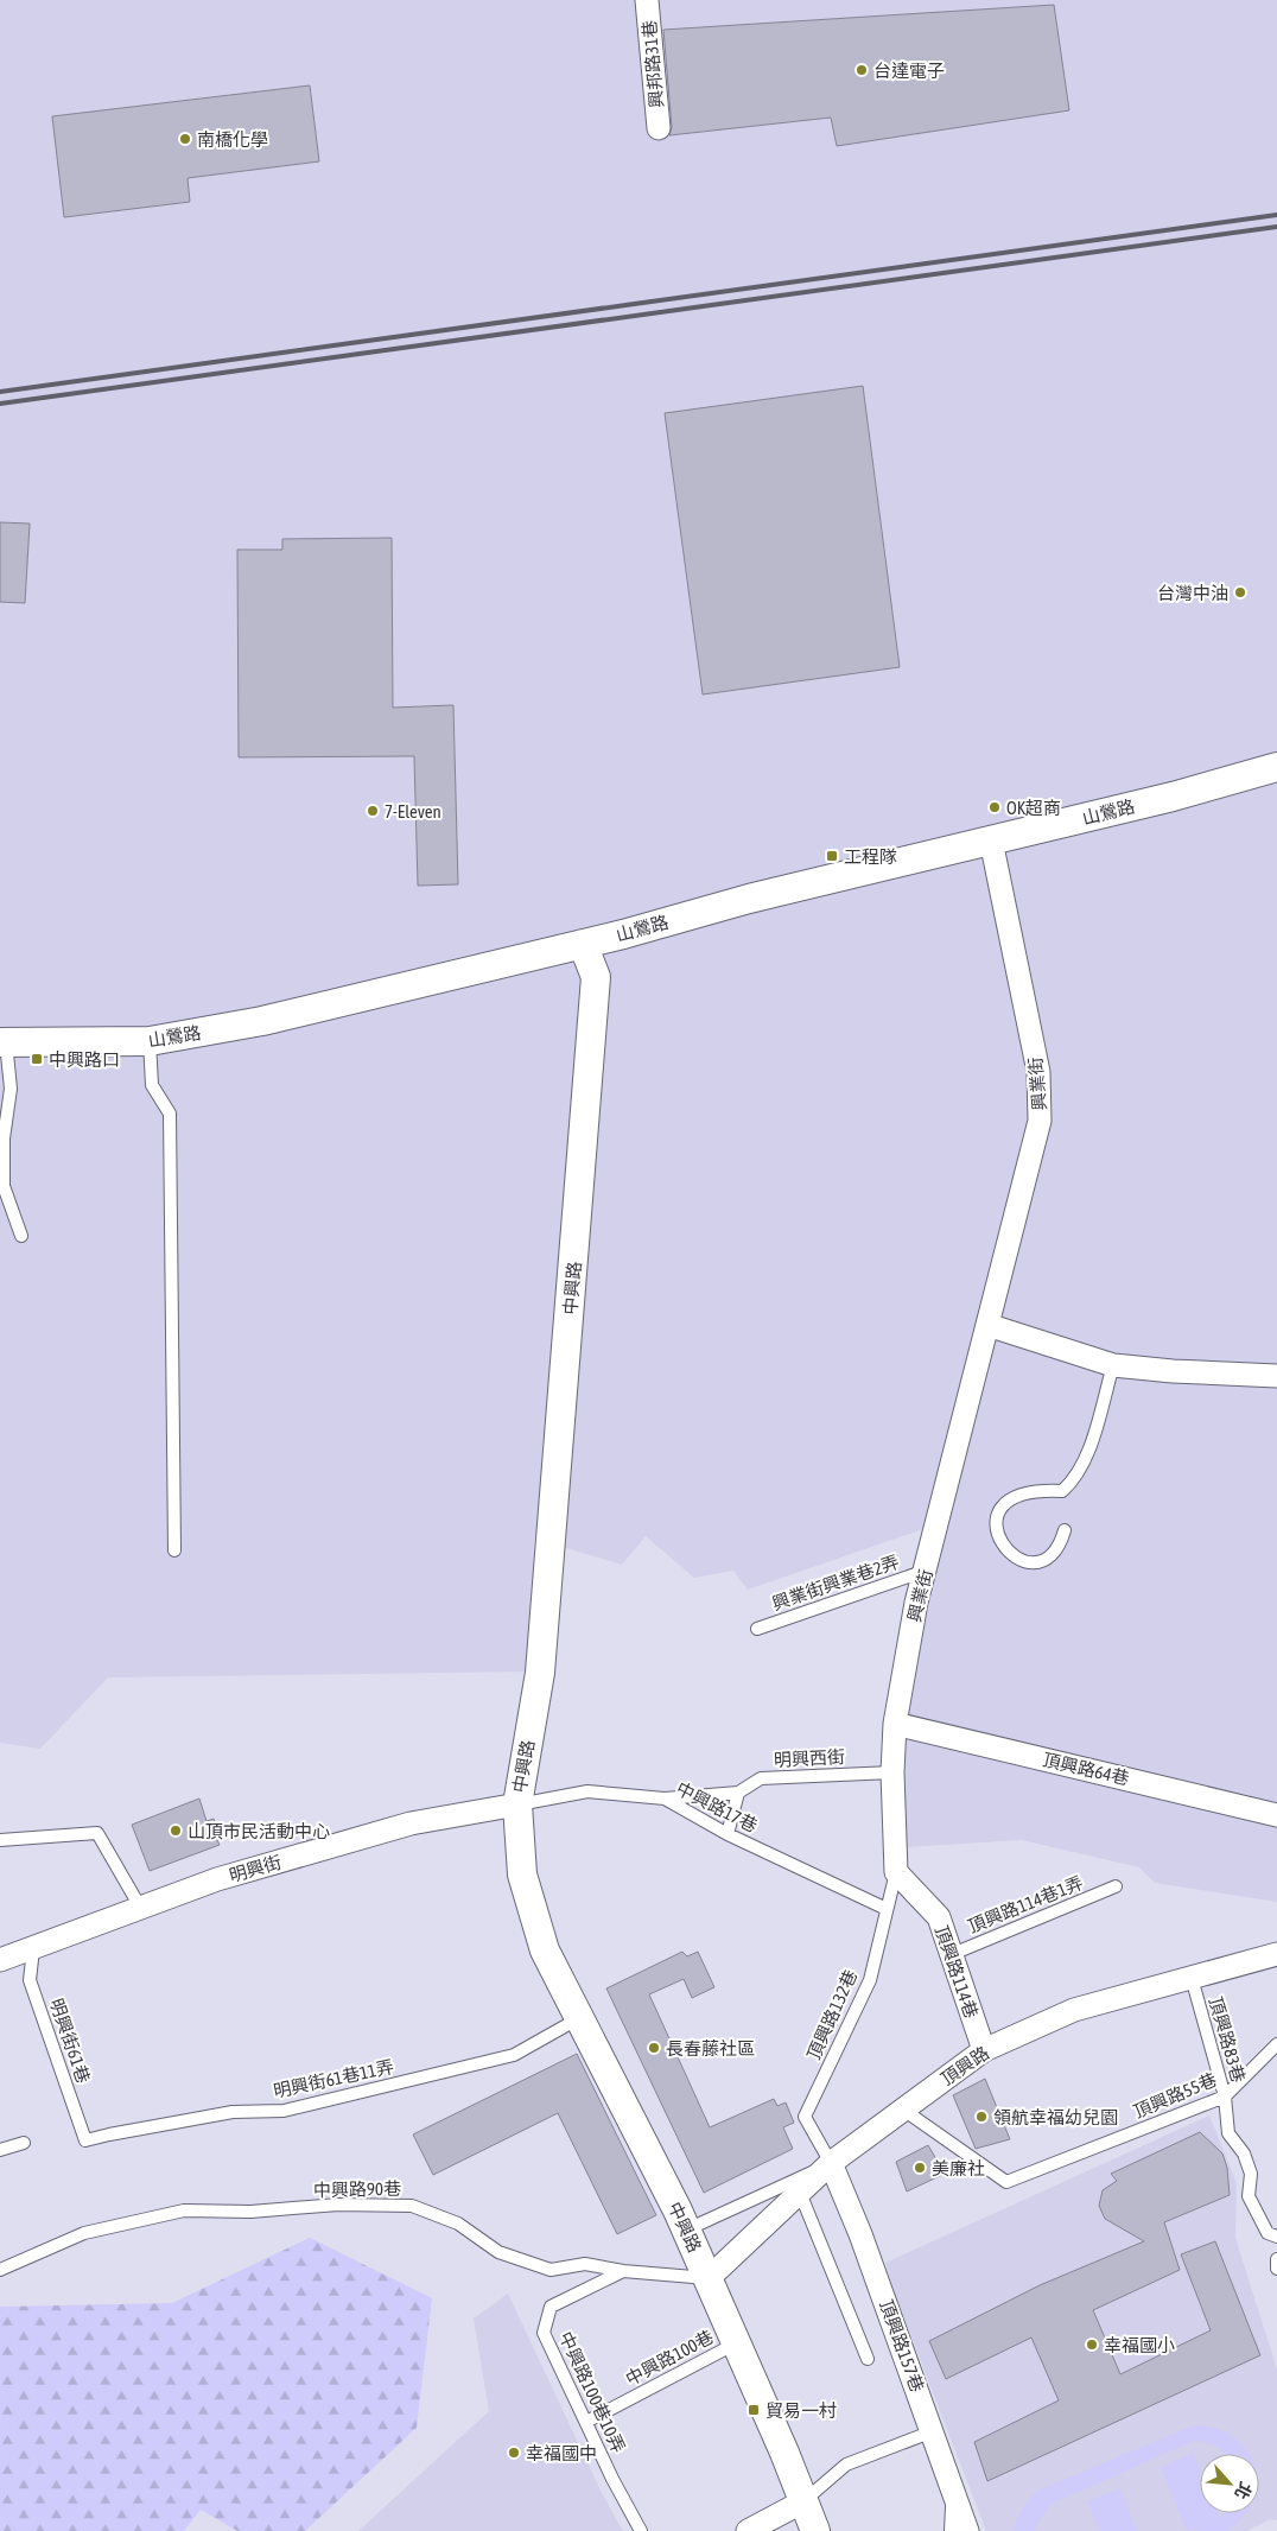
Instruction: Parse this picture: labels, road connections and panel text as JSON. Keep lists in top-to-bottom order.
{
  "streets": {
    "street": [
      "興邦路31巷",
      "山鶯路",
      "興業街",
      "中興路",
      "頂興路64巷",
      "明興街",
      "頂興路114巷",
      "頂興路",
      "頂興路157巷"
    ],
    "lane": [
      "興業街興業巷2弄",
      "明興西街",
      "中興路17巷",
      "頂興路114巷1弄",
      "頂興路132巷",
      "頂興路83巷",
      "明興街61巷",
      "明興街61巷11弄",
      "頂興路55巷",
      "中興路90巷",
      "中興路100巷",
      "中興路100巷10弄"
    ]
  },
  "crossings": [
    ["山鶯路", "興業街"],
    ["山鶯路", "中興路"],
    ["興業街", "興業街興業巷2弄"],
    ["興業街", "明興西街"],
    ["興業街", "頂興路64巷"],
    ["興業街", "頂興路114巷"],
    ["興業街", "頂興路132巷"],
    ["中興路", "中興路17巷"],
    ["中興路", "明興街"],
    ["中興路", "頂興路"],
    ["中興路", "明興街61巷11弄"],
    ["中興路", "中興路90巷"],
    ["中興路", "中興路100巷"],
    ["中興路17巷", "明興街"],
    ["中興路17巷", "頂興路132巷"],
    ["明興街", "明興街61巷"],
    ["頂興路114巷1弄", "頂興路114巷"],
    ["頂興路114巷", "頂興路132巷"],
    ["頂興路114巷", "頂興路"],
    ["頂興路132巷", "頂興路"],
    ["頂興路132巷", "頂興路157巷"],
    ["頂興路83巷", "頂興路"],
    ["頂興路83巷", "頂興路55巷"],
    ["明興街61巷", "明興街61巷11弄"],
    ["頂興路", "頂興路55巷"],
    ["頂興路", "中興路90巷"],
    ["頂興路", "頂興路157巷"],
    ["中興路90巷", "中興路100巷10弄"],
    ["中興路100巷", "中興路100巷10弄"]
  ],
  "places": {
    "other": [
      "台達電子",
      "南橋化學",
      "台灣中油",
      "OK超商",
      "7-Eleven",
      "山頂市民活動中心",
      "長春藤社區",
      "領航幸福幼兒園",
      "美廉社",
      "幸福國小",
      "幸福國中"
    ],
    "transit": ["工程隊", "中興路口", "貿易一村"]
  },
  "north": "bottom right"
}
